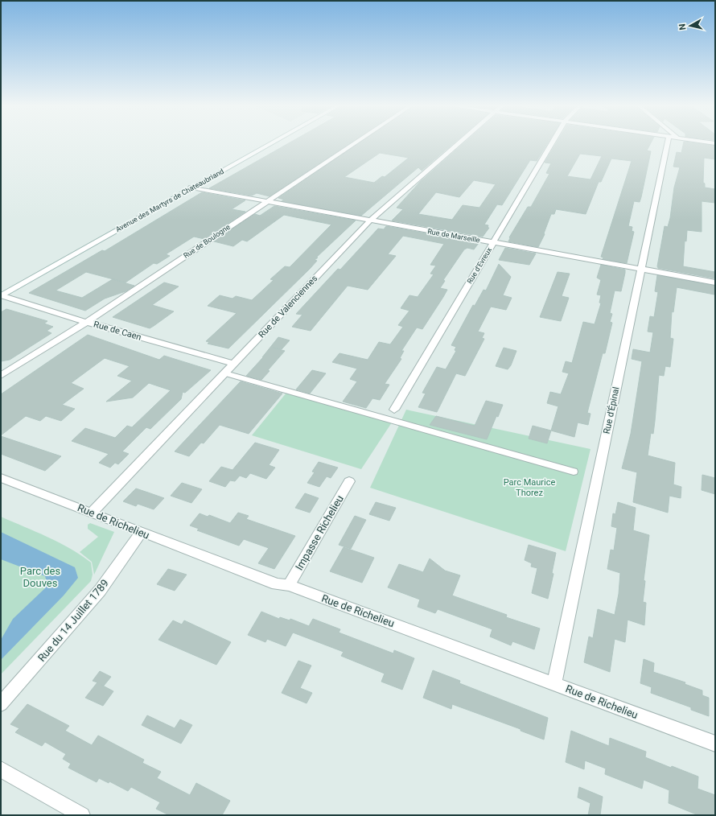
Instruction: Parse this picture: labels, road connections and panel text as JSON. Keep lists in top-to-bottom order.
{
  "streets": {
    "street": [
      "Avenue des Martyrs de Chateaubriand",
      "Rue de Marseille",
      "Rue de Boulogne",
      "Rue d'Evreux",
      "Rue de Valenciennes",
      "Rue de Caen",
      "Rue d'Épinal",
      "Rue de Richelieu",
      "Impasse Richelieu",
      "Rue du 14 Juillet 1789"
    ]
  },
  "crossings": [
    ["Avenue des Martyrs de Chateaubriand", "Rue de Marseille"],
    ["Avenue des Martyrs de Chateaubriand", "Rue de Caen"],
    ["Rue de Marseille", "Rue de Boulogne"],
    ["Rue de Marseille", "Rue d'Evreux"],
    ["Rue de Marseille", "Rue de Valenciennes"],
    ["Rue de Marseille", "Rue d'Épinal"],
    ["Rue de Boulogne", "Rue de Caen"],
    ["Rue de Valenciennes", "Rue de Caen"],
    ["Rue de Valenciennes", "Rue de Richelieu"],
    ["Rue d'Épinal", "Rue de Richelieu"],
    ["Rue de Richelieu", "Impasse Richelieu"],
    ["Rue de Richelieu", "Rue du 14 Juillet 1789"]
  ],
  "parks": ["Parc Maurice Thorez", "Parc des Douves"],
  "north": "left"
}
